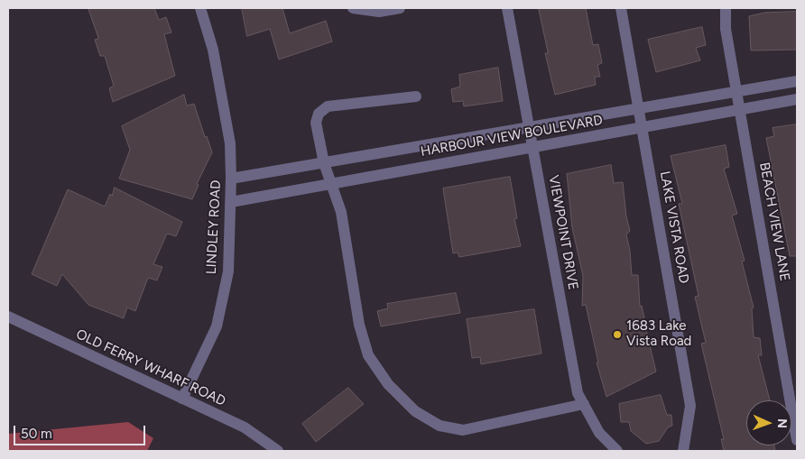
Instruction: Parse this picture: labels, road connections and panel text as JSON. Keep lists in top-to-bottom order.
{
  "streets": {
    "street": [
      "HARBOUR VIEW BOULEVARD",
      "BEACH VIEW LANE",
      "LINDLEY ROAD",
      "LAKE VISTA ROAD",
      "VIEWPOINT DRIVE",
      "OLD FERRY WHARF ROAD"
    ]
  },
  "crossings": [
    ["HARBOUR VIEW BOULEVARD", "BEACH VIEW LANE"],
    ["HARBOUR VIEW BOULEVARD", "LINDLEY ROAD"],
    ["HARBOUR VIEW BOULEVARD", "LAKE VISTA ROAD"],
    ["HARBOUR VIEW BOULEVARD", "VIEWPOINT DRIVE"],
    ["LINDLEY ROAD", "OLD FERRY WHARF ROAD"]
  ],
  "places": ["1683 Lake Vista Road"],
  "scale_bar": "50 m",
  "north": "right"
}
